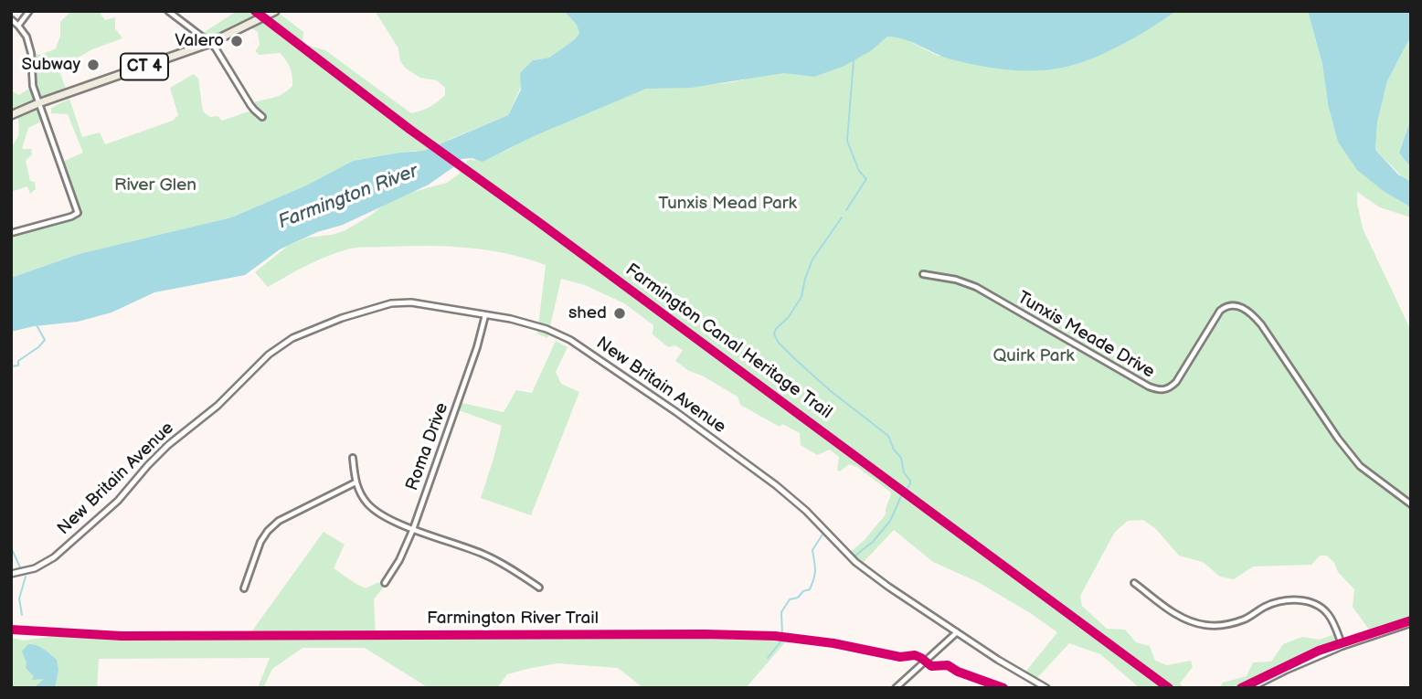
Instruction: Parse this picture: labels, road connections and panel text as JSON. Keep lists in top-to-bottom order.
{
  "streets": {
    "main road": ["CT 4"],
    "street": ["Tunxis Meade Drive", "New Britain Avenue", "Roma Drive"],
    "cycle path": ["Farmington Canal Heritage Trail", "Farmington River Trail"]
  },
  "crossings": [
    ["New Britain Avenue", "Roma Drive"]
  ],
  "water": ["Farmington River"],
  "parks": ["River Glen", "Tunxis Mead Park", "Quirk Park"],
  "places": ["Valero", "Subway", "shed"]
}
